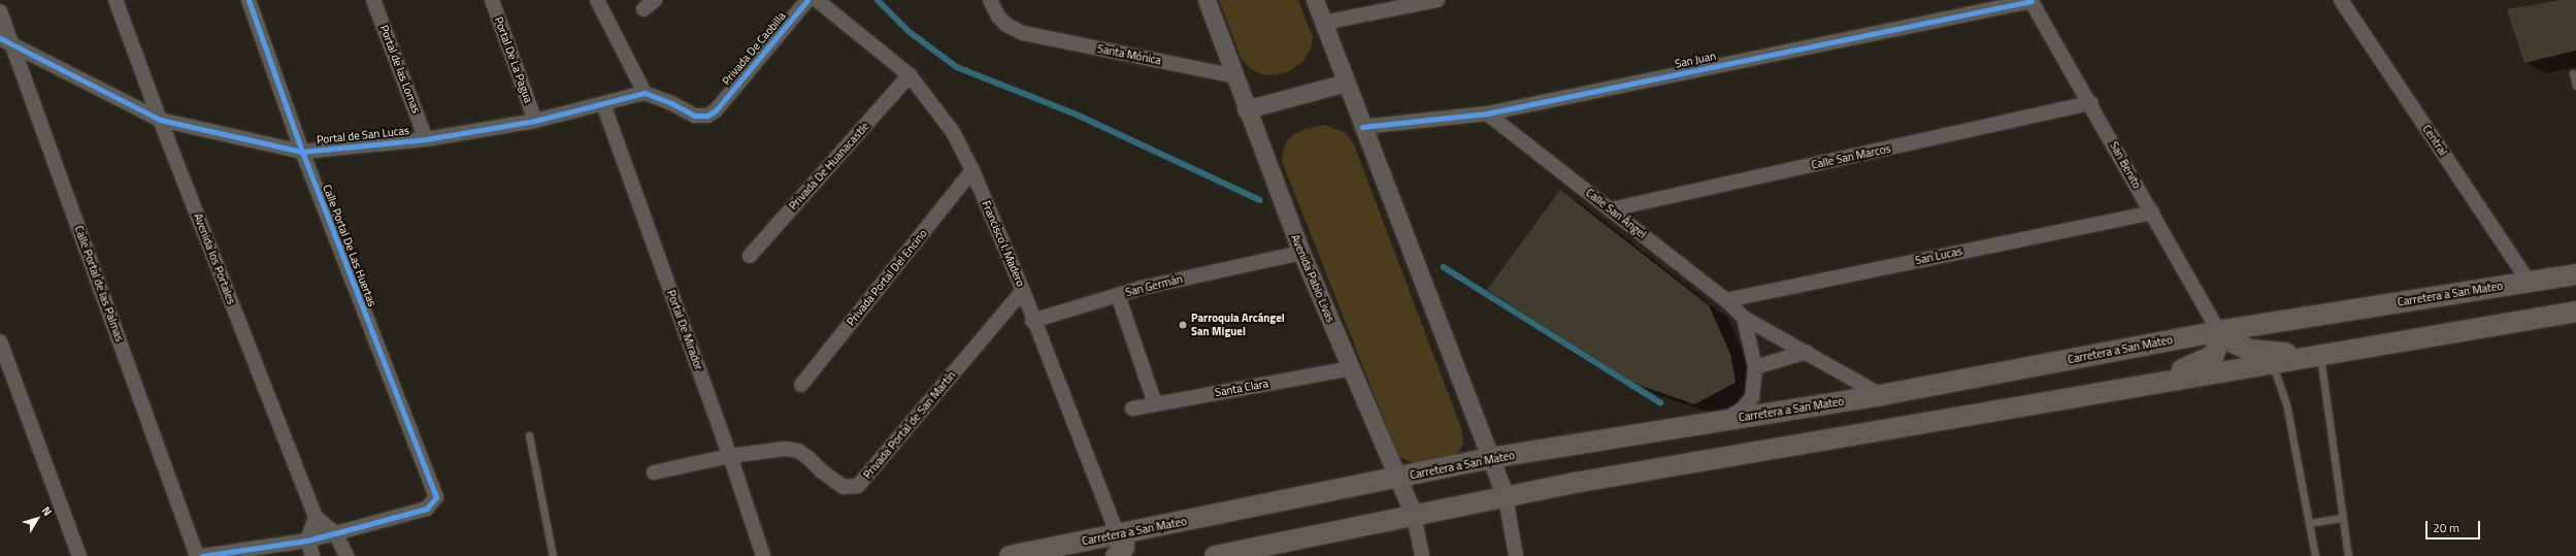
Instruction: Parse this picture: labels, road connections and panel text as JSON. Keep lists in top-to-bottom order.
{
  "streets": {
    "main road": ["Carretera a San Mateo"],
    "street": [
      "Privada De Caobilla",
      "Santa Mónica",
      "Portal De La Pagua",
      "San Juan",
      "Portal de las Lomas",
      "Portal de San Lucas",
      "Central",
      "Calle San Marcos",
      "San Benito",
      "Privada De Huanacastle",
      "Calle San Ángel",
      "Francisco I. Madero",
      "Calle Portal De Las Huertas",
      "San Lucas",
      "Avenida los Portales",
      "Privada Portal Del Encino",
      "Avenida Pablo Livas",
      "Calle Portal de las Palmas",
      "San Germán",
      "Portal De Mirador",
      "Santa Clara",
      "Privada Portal de San Martín"
    ]
  },
  "crossings": [
    ["Privada De Caobilla", "Portal de San Lucas"],
    ["Santa Mónica", "Avenida Pablo Livas"],
    ["Portal De La Pagua", "Portal de San Lucas"],
    ["San Juan", "San Benito"],
    ["San Juan", "Calle San Ángel"],
    ["Portal de las Lomas", "Portal de San Lucas"],
    ["Portal de San Lucas", "Calle Portal De Las Huertas"],
    ["Portal de San Lucas", "Avenida los Portales"],
    ["Portal de San Lucas", "Calle Portal de las Palmas"],
    ["Portal de San Lucas", "Portal De Mirador"],
    ["Central", "Carretera a San Mateo"],
    ["Calle San Marcos", "San Benito"],
    ["Calle San Marcos", "Calle San Ángel"],
    ["San Benito", "San Lucas"],
    ["San Benito", "Carretera a San Mateo"],
    ["Privada De Huanacastle", "Francisco I. Madero"],
    ["Calle San Ángel", "San Lucas"],
    ["Calle San Ángel", "Carretera a San Mateo"],
    ["Francisco I. Madero", "Privada Portal Del Encino"],
    ["Francisco I. Madero", "Carretera a San Mateo"],
    ["Francisco I. Madero", "Privada Portal de San Martín"],
    ["Avenida Pablo Livas", "San Germán"],
    ["Avenida Pablo Livas", "Carretera a San Mateo"],
    ["Avenida Pablo Livas", "Santa Clara"],
    ["San Germán", "Santa Clara"],
    ["Portal De Mirador", "Privada Portal de San Martín"]
  ],
  "places": ["Parroquia Arcángel San Miguel"],
  "scale_bar": "20 m",
  "north": "top right"
}
